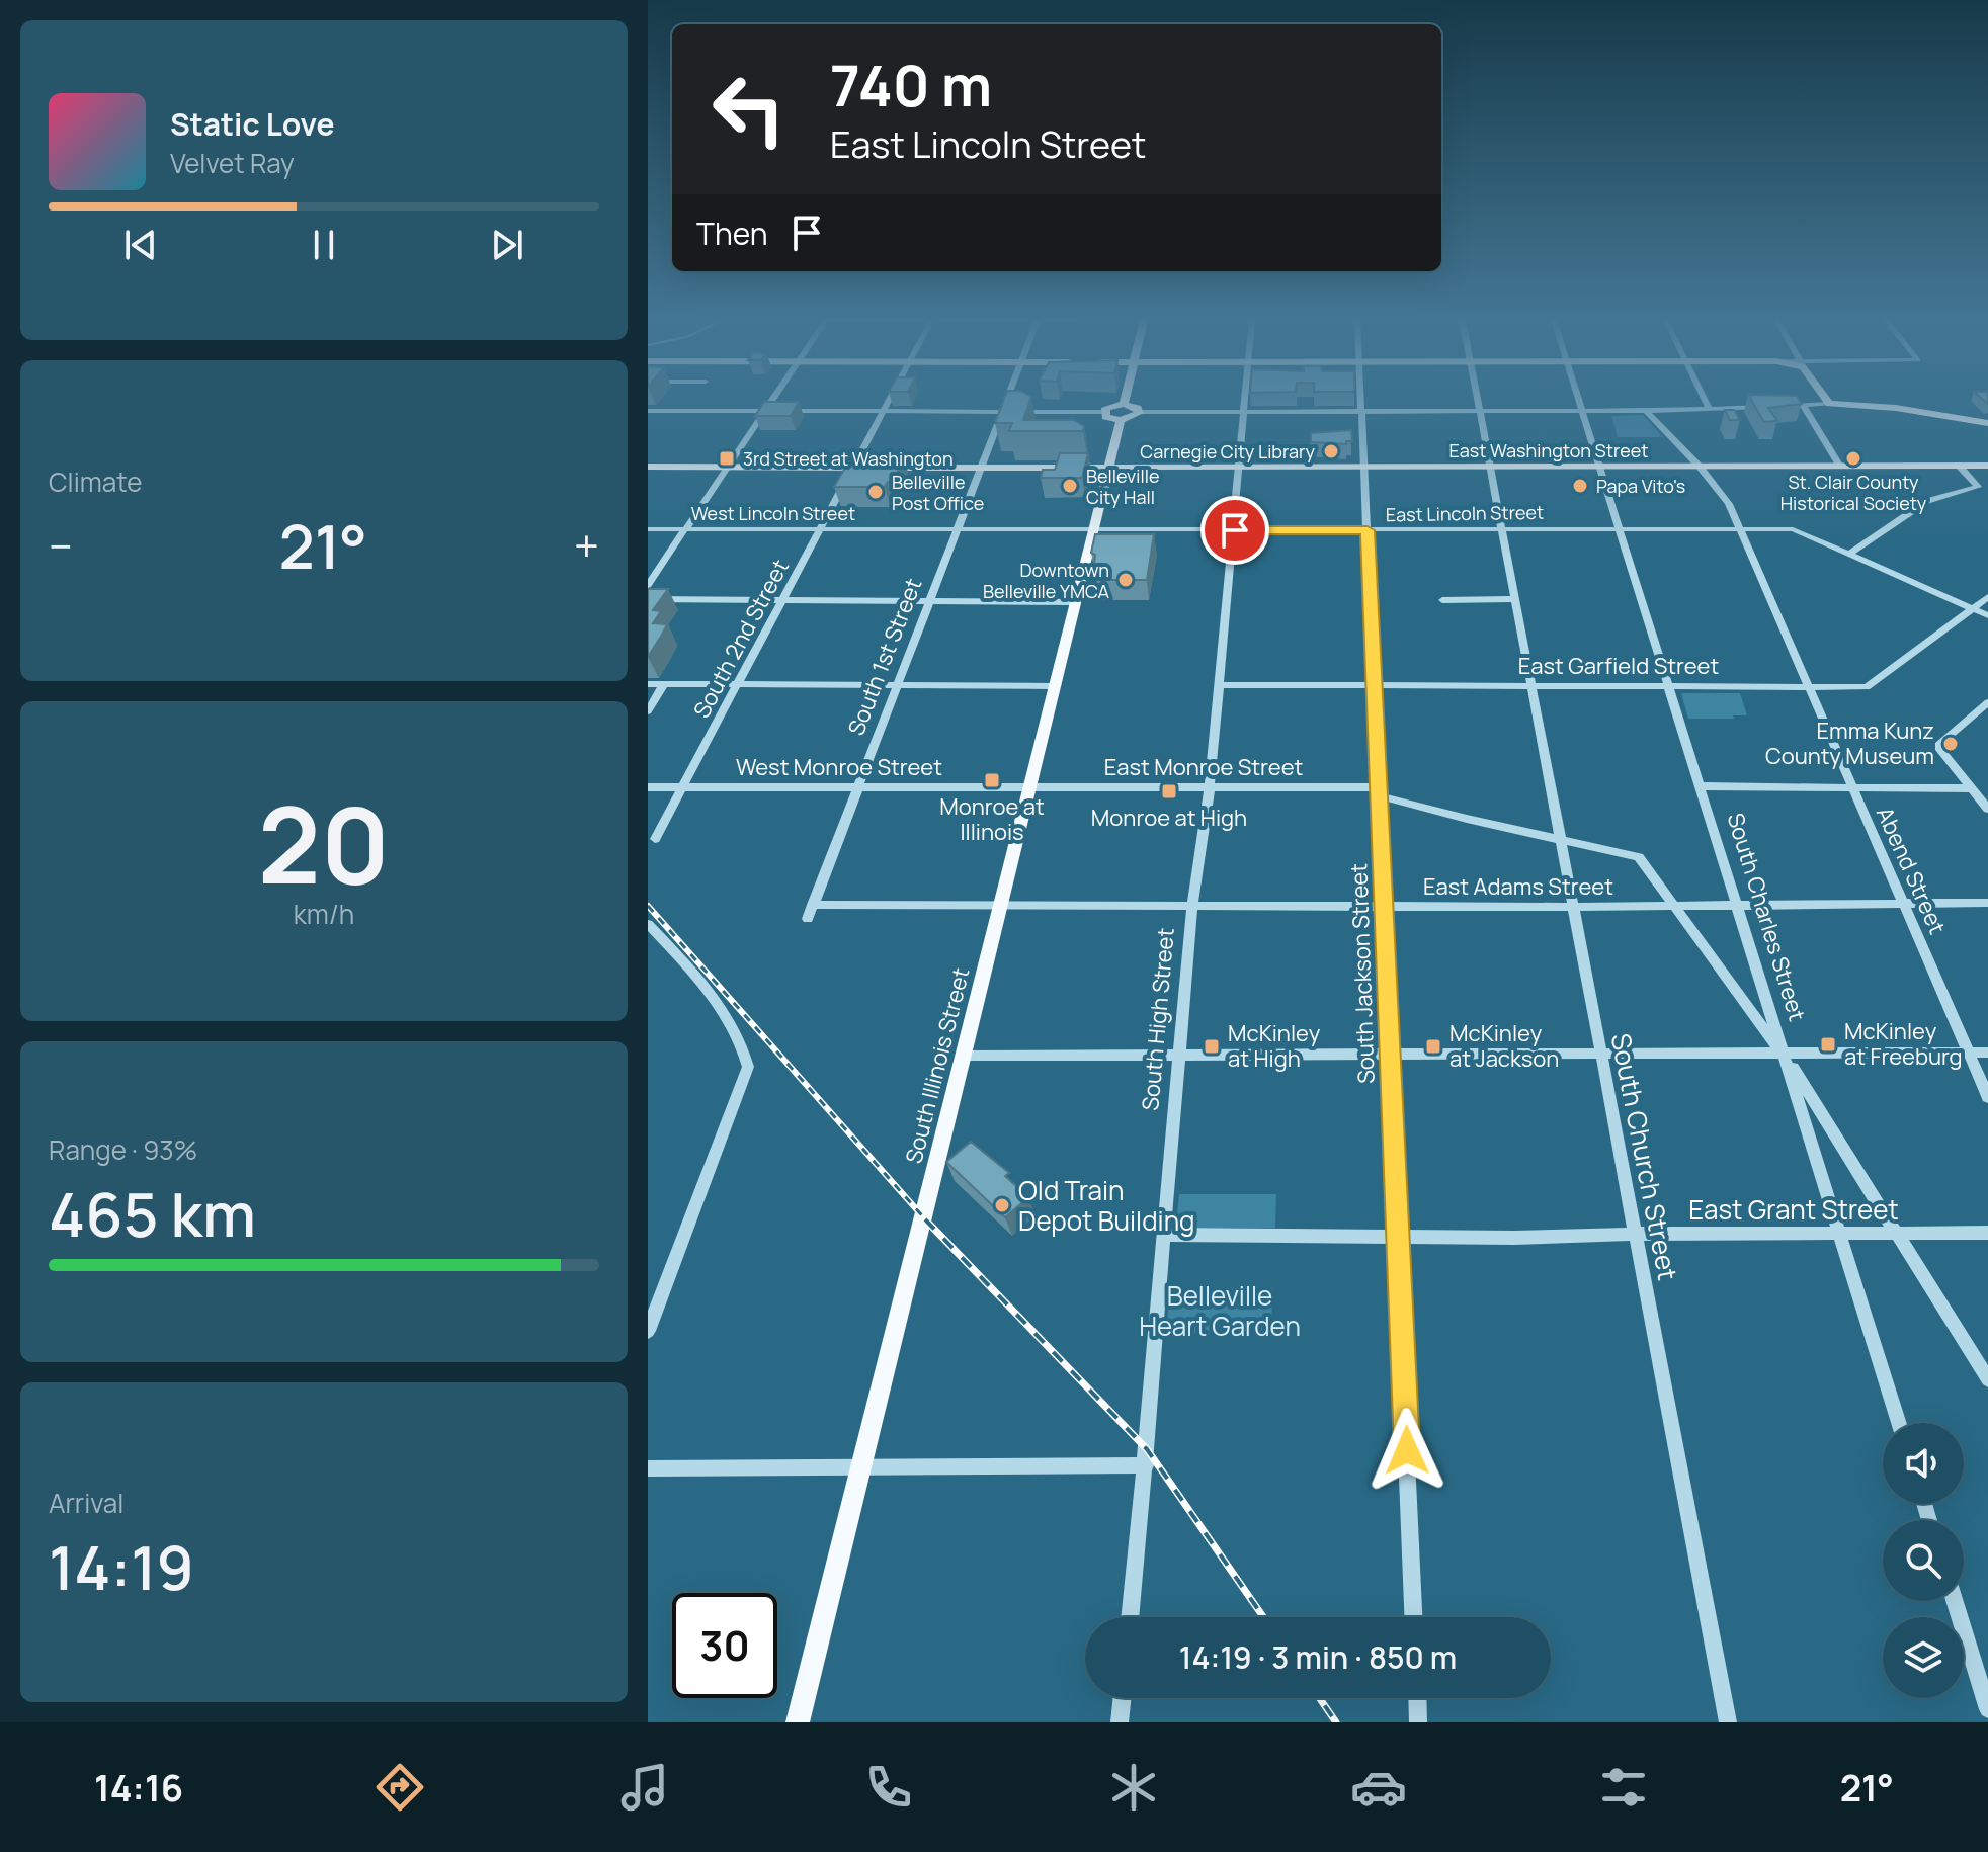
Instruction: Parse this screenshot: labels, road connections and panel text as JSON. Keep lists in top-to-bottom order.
{
  "streets": {
    "main road": ["East Washington Street", "South Illinois Street"],
    "street": [
      "West Lincoln Street",
      "East Lincoln Street",
      "South 2nd Street",
      "South 1st Street",
      "East Garfield Street",
      "West Monroe Street",
      "East Monroe Street",
      "Abend Street",
      "East Adams Street",
      "South Charles Street",
      "South Jackson Street",
      "South High Street",
      "South Church Street",
      "East Grant Street"
    ]
  },
  "crossings": [
    ["East Washington Street", "South 2nd Street"],
    ["East Washington Street", "South 1st Street"],
    ["East Washington Street", "Abend Street"],
    ["East Washington Street", "South Charles Street"],
    ["East Washington Street", "South Jackson Street"],
    ["East Washington Street", "South High Street"],
    ["East Washington Street", "South Illinois Street"],
    ["East Washington Street", "South Church Street"],
    ["West Lincoln Street", "East Lincoln Street"],
    ["West Lincoln Street", "South 2nd Street"],
    ["West Lincoln Street", "South 1st Street"],
    ["West Lincoln Street", "South Illinois Street"],
    ["East Lincoln Street", "East Garfield Street"],
    ["East Lincoln Street", "Abend Street"],
    ["East Lincoln Street", "South Charles Street"],
    ["East Lincoln Street", "South Jackson Street"],
    ["East Lincoln Street", "South High Street"],
    ["East Lincoln Street", "South Illinois Street"],
    ["East Lincoln Street", "South Church Street"],
    ["South 2nd Street", "West Monroe Street"],
    ["South 1st Street", "West Monroe Street"],
    ["South 1st Street", "East Adams Street"],
    ["East Garfield Street", "Abend Street"],
    ["East Garfield Street", "South Charles Street"],
    ["East Garfield Street", "South Jackson Street"],
    ["East Garfield Street", "South High Street"],
    ["East Garfield Street", "South Church Street"],
    ["West Monroe Street", "East Monroe Street"],
    ["West Monroe Street", "South Illinois Street"],
    ["East Monroe Street", "East Adams Street"],
    ["East Monroe Street", "South Charles Street"],
    ["East Monroe Street", "South Jackson Street"],
    ["East Monroe Street", "South High Street"],
    ["East Monroe Street", "South Illinois Street"],
    ["East Monroe Street", "South Church Street"],
    ["Abend Street", "East Adams Street"],
    ["East Adams Street", "South Charles Street"],
    ["East Adams Street", "South Jackson Street"],
    ["East Adams Street", "South High Street"],
    ["East Adams Street", "South Illinois Street"],
    ["East Adams Street", "South Church Street"],
    ["South Charles Street", "East Grant Street"],
    ["South Jackson Street", "East Grant Street"],
    ["South High Street", "East Grant Street"],
    ["South Church Street", "East Grant Street"]
  ],
  "parks": ["Belleville Heart Garden"],
  "places": {
    "other": [
      "Carnegie City Library",
      "St. Clair County Historical Society",
      "Belleville City Hall",
      "Papa Vito's",
      "Belleville Post Office",
      "Downtown Belleville YMCA",
      "Emma Kunz County Museum",
      "Old Train Depot Building"
    ],
    "transit": [
      "3rd Street at Washington",
      "Monroe at Illinois",
      "Monroe at High",
      "McKinley at Freeburg",
      "McKinley at High",
      "McKinley at Jackson"
    ]
  },
  "page": {
    "turn": ["740 m", "East Lincoln Street"],
    "song": ["Static Love", "Velvet Ray"],
    "then": "Then",
    "tile": [
      "Climate",
      ["20", "km/h"],
      ["Range · 93%", "465 km"],
      ["Arrival", "14:19"]
    ],
    "heat": ["−", "21°", "+"],
    "limit": "30",
    "trip": "14:19 · 3 min · 850 m",
    "tabs": ["14:16", "21°"]
  }
}
